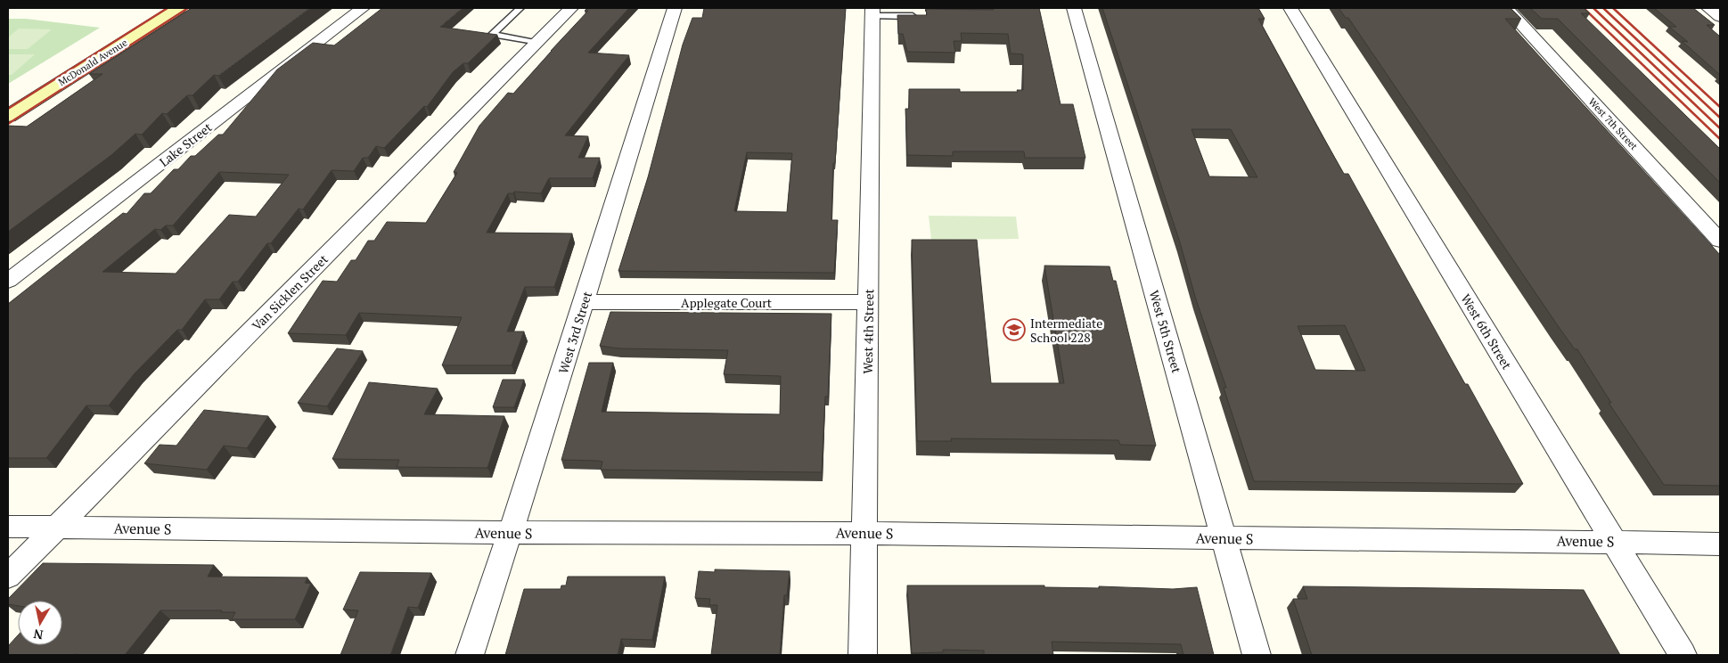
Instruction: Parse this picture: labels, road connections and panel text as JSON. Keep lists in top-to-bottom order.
{
  "streets": {
    "main road": ["McDonald Avenue"],
    "street": [
      "West 7th Street",
      "Lake Street",
      "Van Sicklen Street",
      "Applegate Court",
      "West 4th Street",
      "West 5th Street",
      "West 6th Street",
      "West 3rd Street",
      "Avenue S"
    ]
  },
  "crossings": [
    ["Van Sicklen Street", "Avenue S"],
    ["Applegate Court", "West 4th Street"],
    ["Applegate Court", "West 3rd Street"],
    ["West 4th Street", "Avenue S"],
    ["West 5th Street", "Avenue S"],
    ["West 6th Street", "Avenue S"],
    ["West 3rd Street", "Avenue S"]
  ],
  "places": {
    "school or university": ["Intermediate School 228"]
  },
  "north": "bottom"
}
